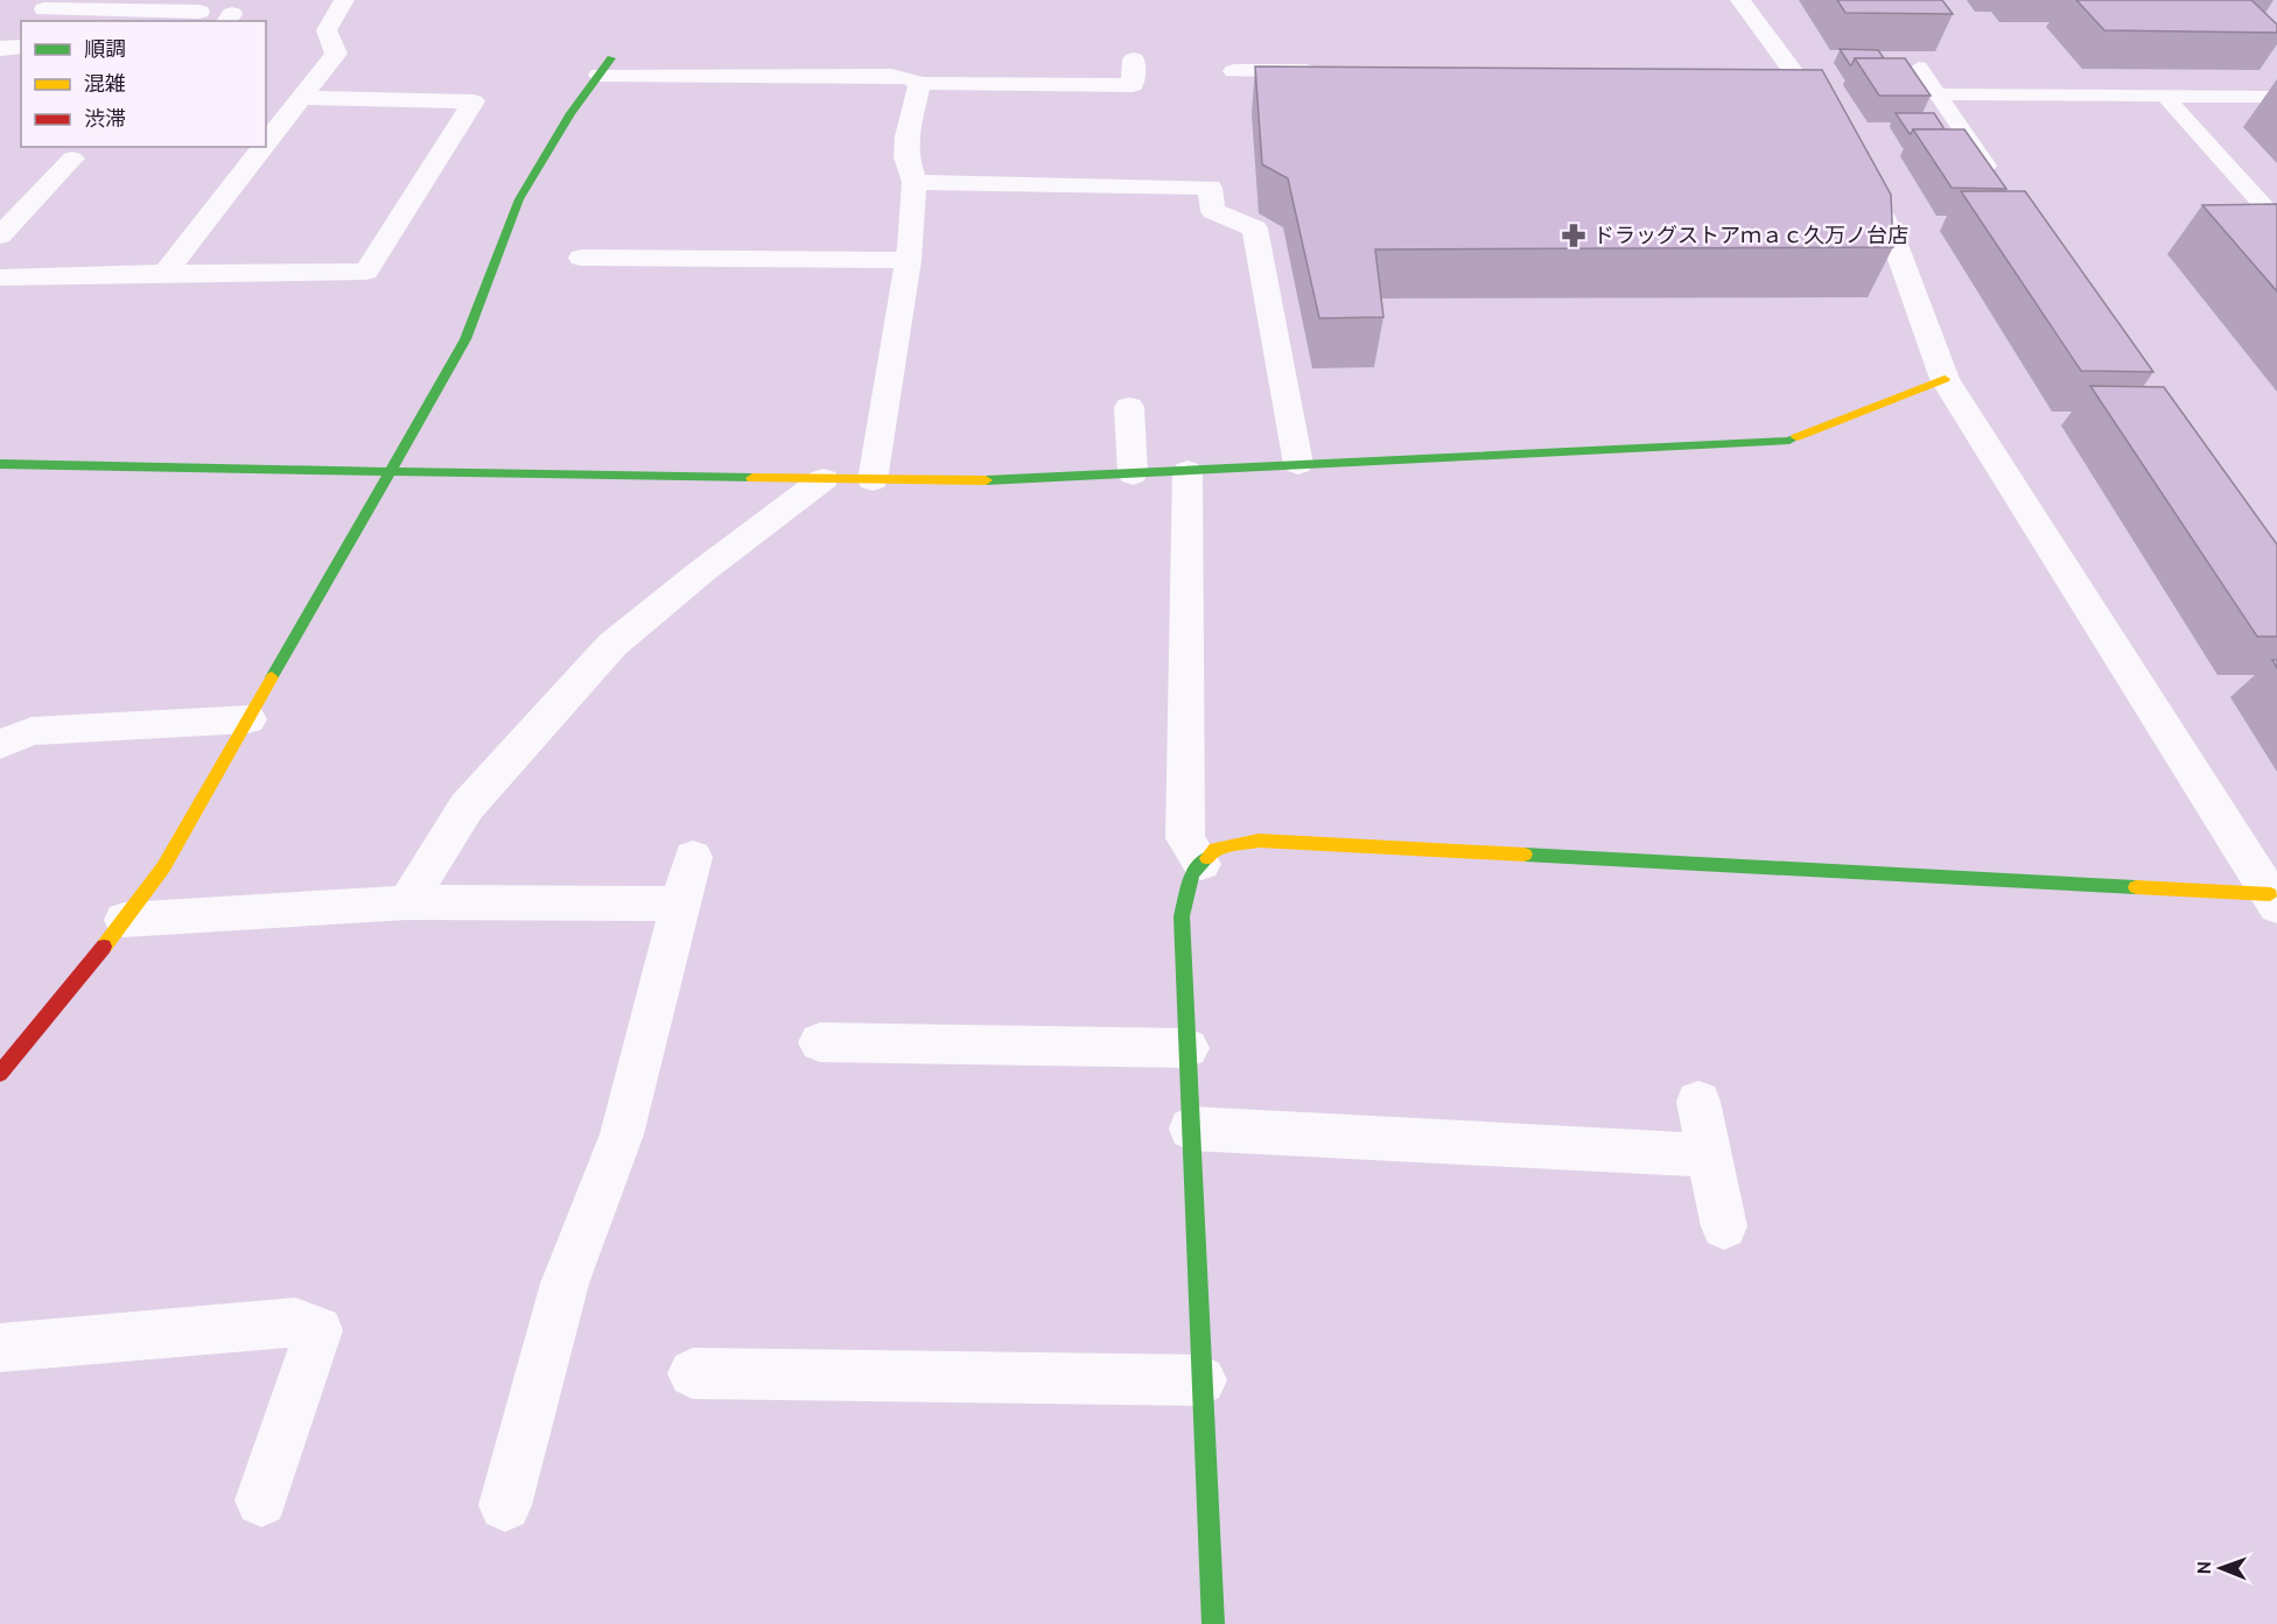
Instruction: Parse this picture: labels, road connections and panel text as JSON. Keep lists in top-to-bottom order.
{
  "places": {
    "pharmacy": ["ドラッグストアｍａｃ久万ノ台店"]
  },
  "legend": ["順調", "混雑", "渋滞"],
  "north": "left"
}
